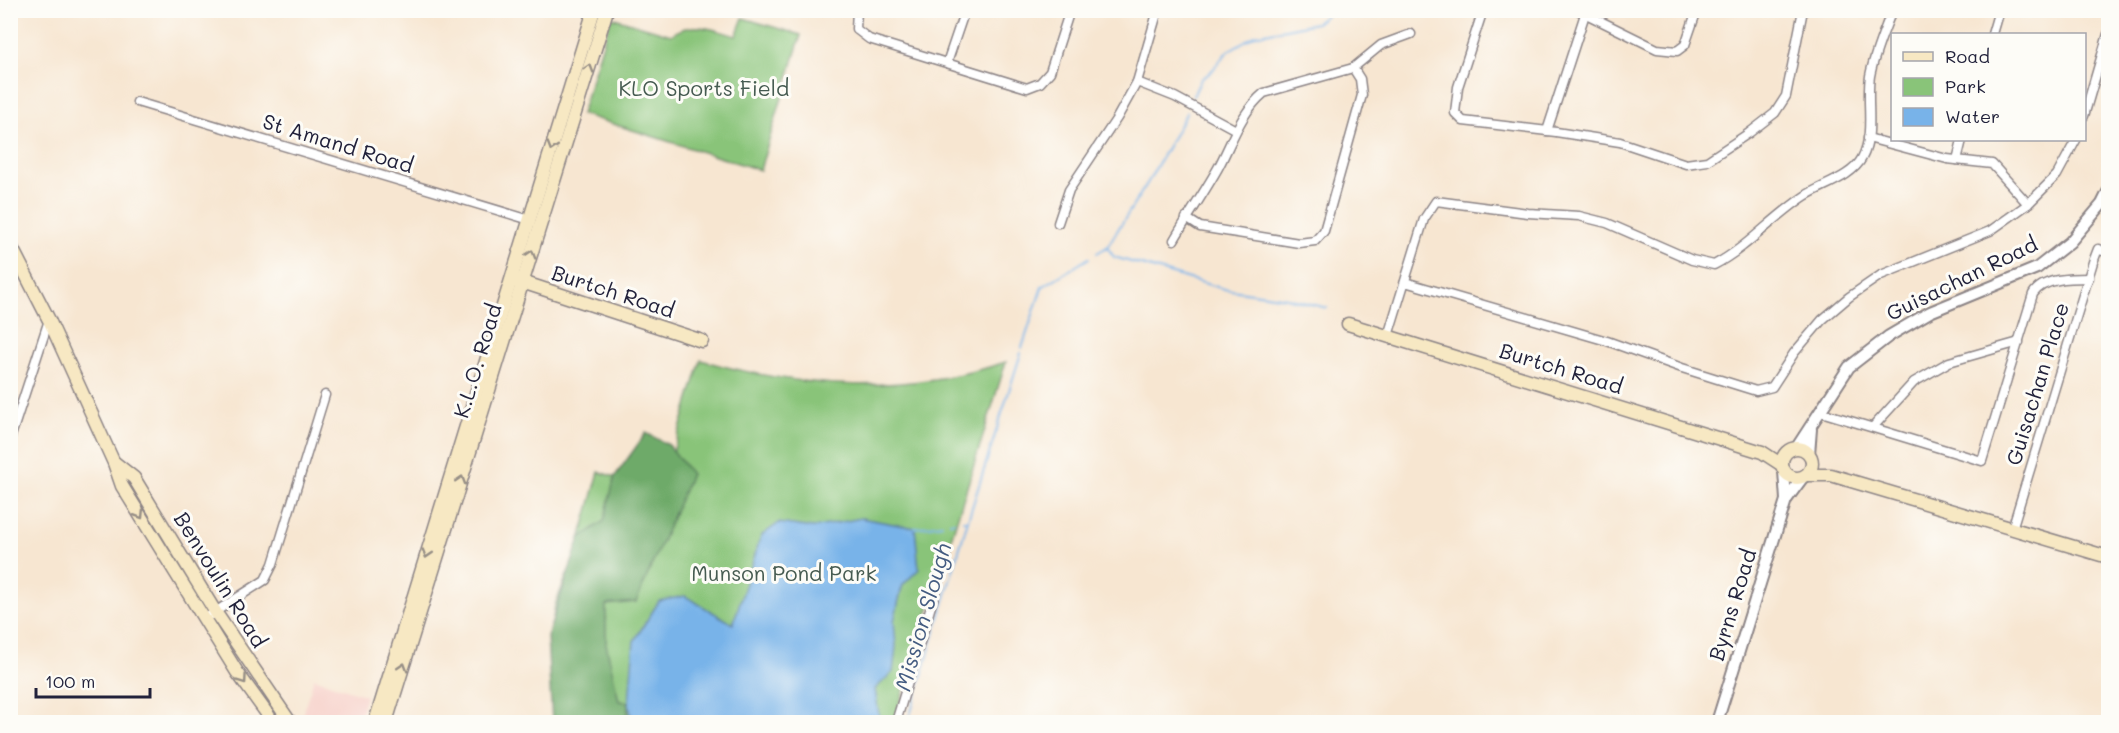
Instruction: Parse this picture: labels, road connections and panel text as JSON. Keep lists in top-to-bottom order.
{
  "streets": {
    "main road": ["Burtch Road", "K.L.O. Road", "Benvoulin Road"],
    "street": [
      "St Amand Road",
      "Guisachan Road",
      "Guisachan Place",
      "Byrns Road"
    ]
  },
  "crossings": [
    ["St Amand Road", "K.L.O. Road"],
    ["Guisachan Road", "Burtch Road"],
    ["Guisachan Road", "Byrns Road"],
    ["Burtch Road", "K.L.O. Road"],
    ["Burtch Road", "Byrns Road"]
  ],
  "water": ["Mission Slough"],
  "parks": ["KLO Sports Field", "Munson Pond Park"],
  "legend": ["Road", "Park", "Water"],
  "scale_bar": "100 m"
}
